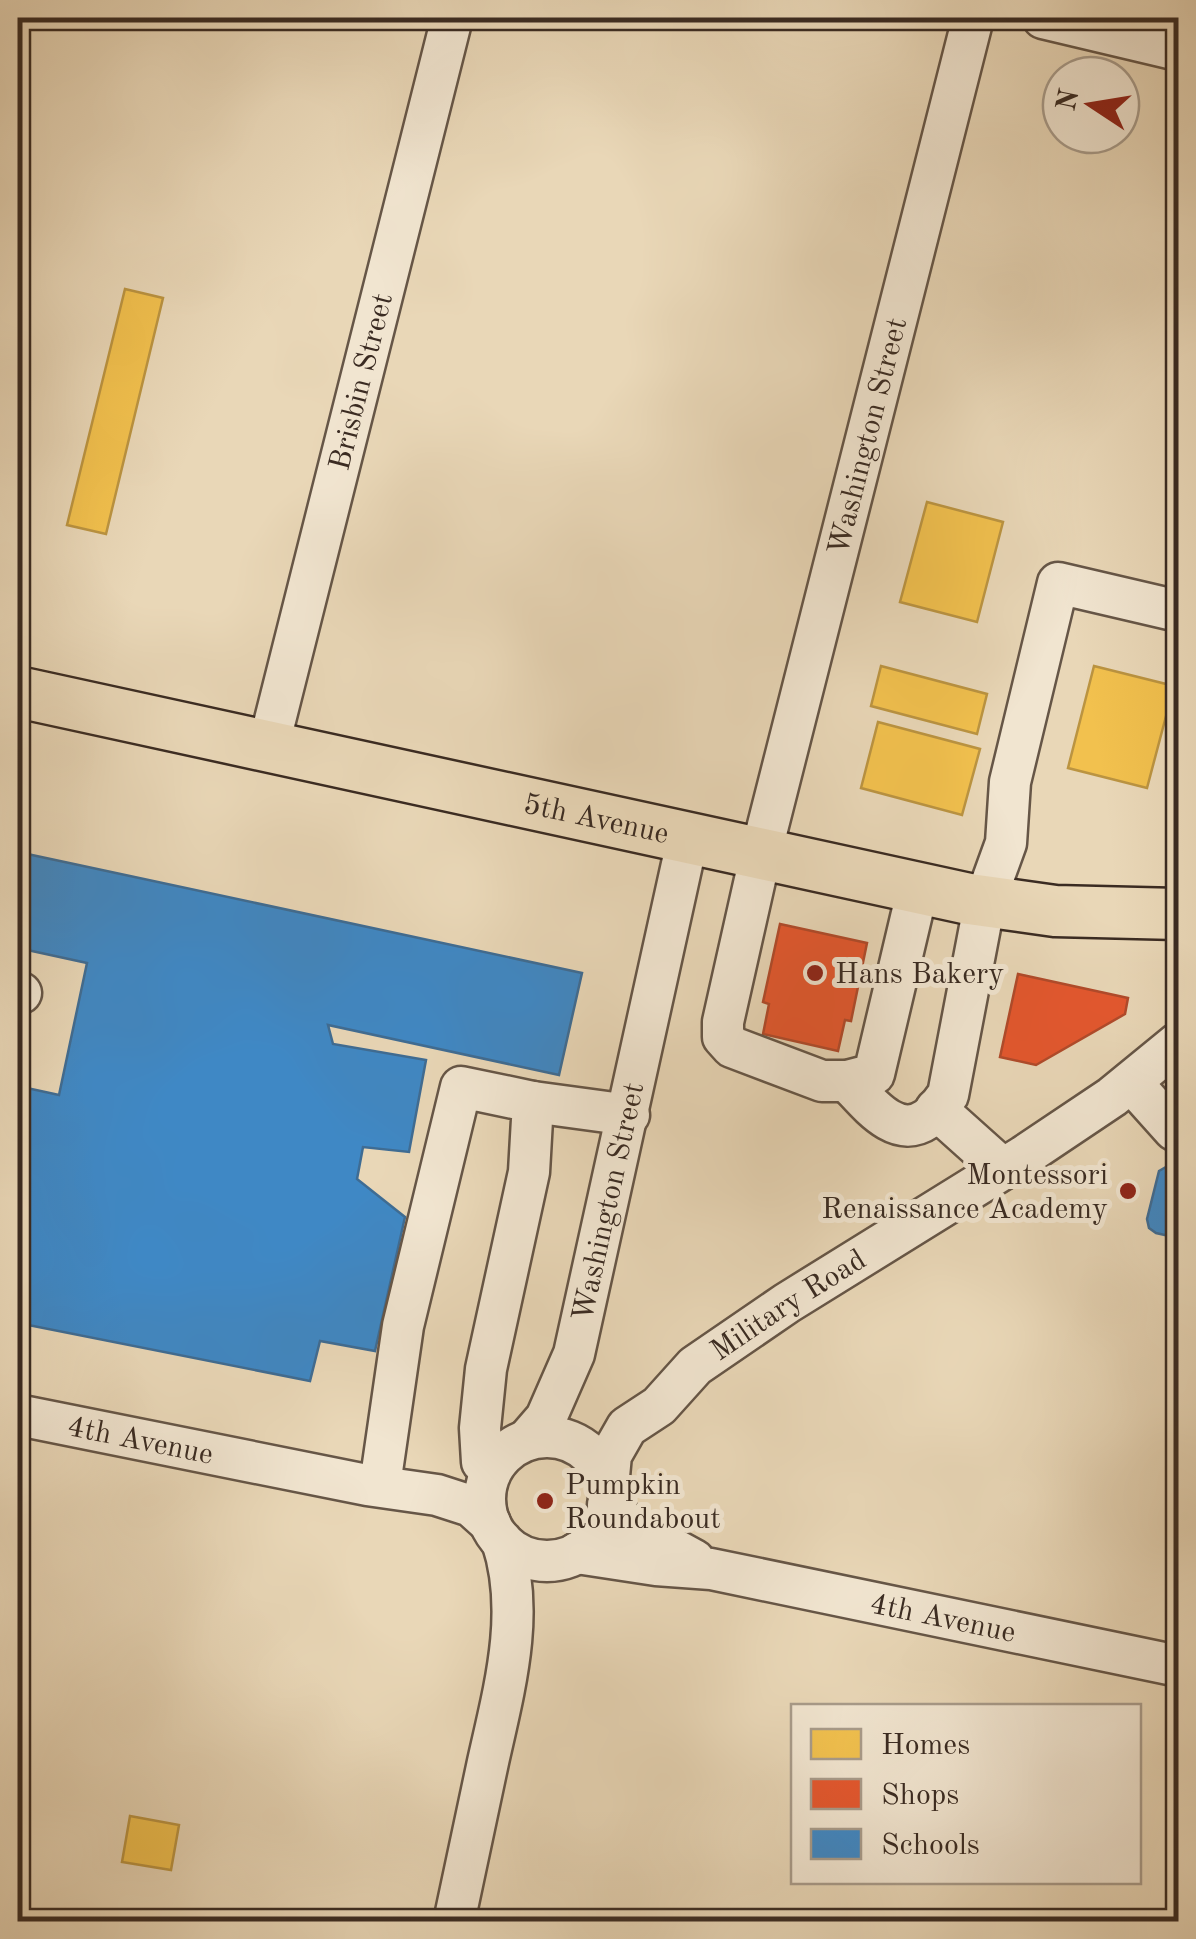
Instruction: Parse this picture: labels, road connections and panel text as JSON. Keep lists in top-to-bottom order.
{
  "streets": {
    "main road": ["5th Avenue"],
    "street": [
      "Brisbin Street",
      "Washington Street",
      "Military Road",
      "4th Avenue"
    ]
  },
  "crossings": [
    ["Brisbin Street", "5th Avenue"],
    ["Washington Street", "5th Avenue"],
    ["Washington Street", "Military Road"],
    ["Washington Street", "4th Avenue"],
    ["Military Road", "4th Avenue"]
  ],
  "places": ["Hans Bakery", "Montessori Renaissance Academy", "Pumpkin Roundabout"],
  "legend": ["Homes", "Shops", "Schools"],
  "north": "left"
}
